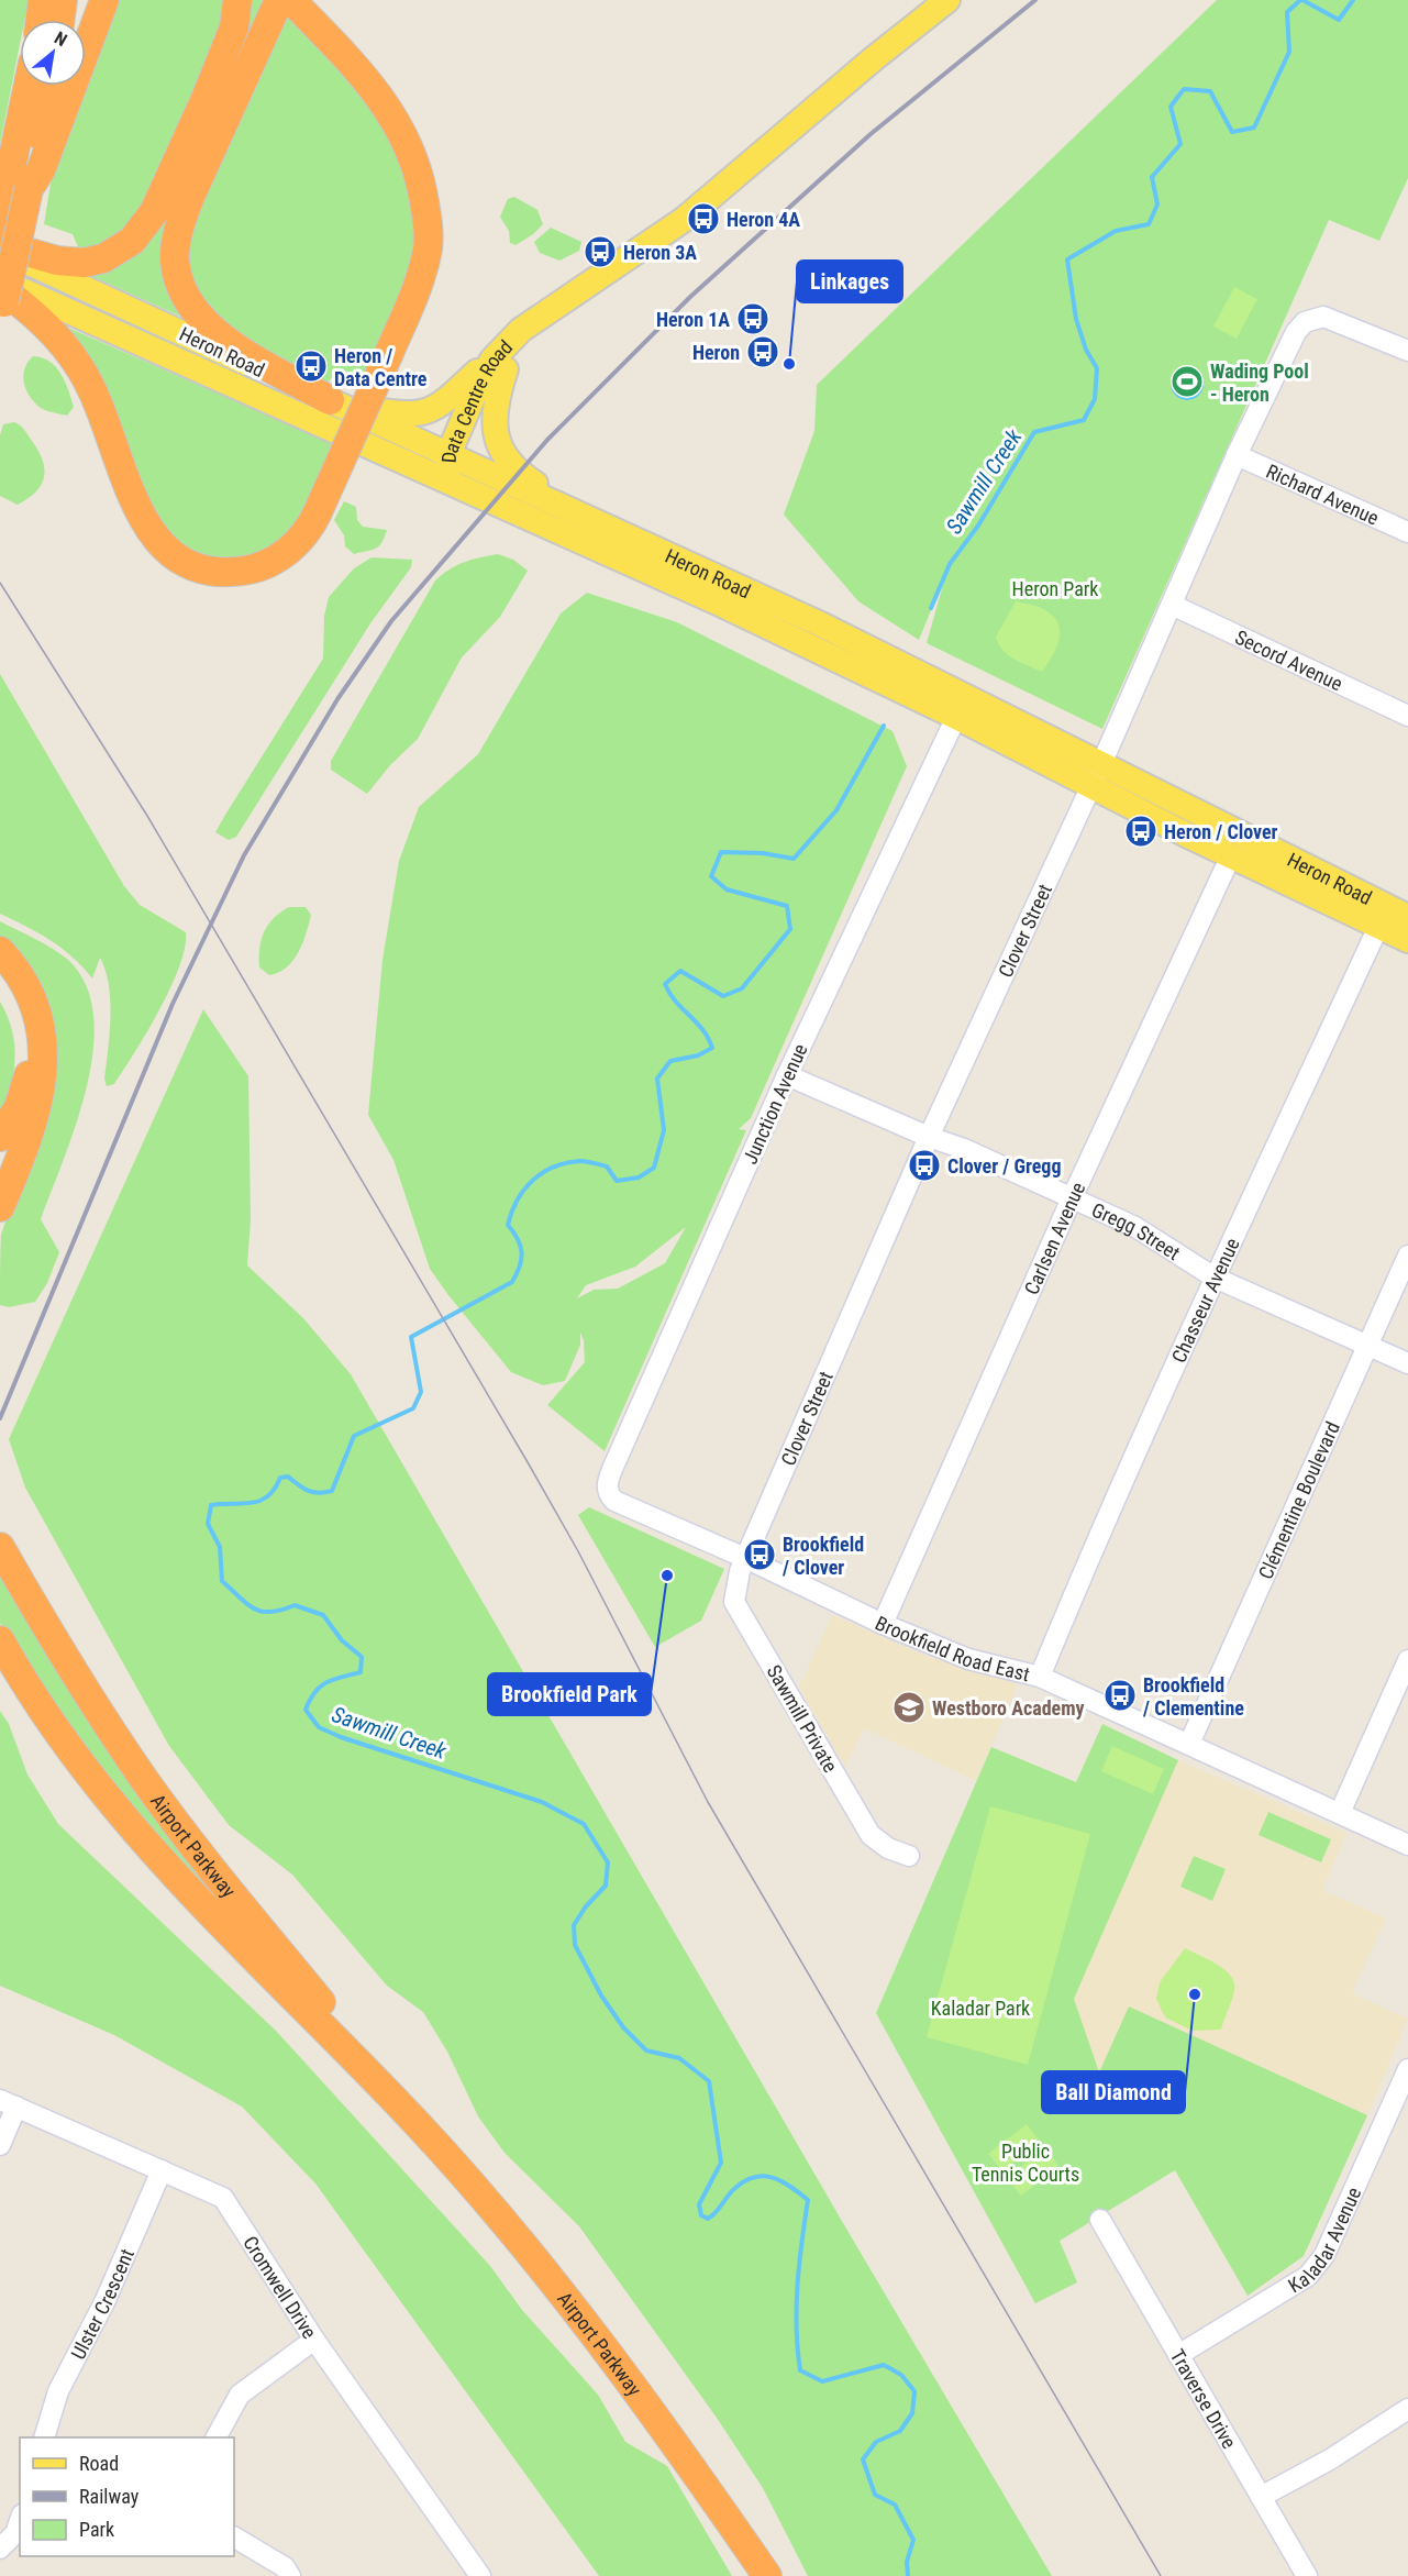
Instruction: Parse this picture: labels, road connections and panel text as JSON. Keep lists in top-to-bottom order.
{
  "streets": {
    "highway": ["Airport Parkway"],
    "main road": ["Heron Road", "Data Centre Road"],
    "street": [
      "Richard Avenue",
      "Secord Avenue",
      "Clover Street",
      "Junction Avenue",
      "Gregg Street",
      "Carlsen Avenue",
      "Chasseur Avenue",
      "Clémentine Boulevard",
      "Brookfield Road East",
      "Sawmill Private",
      "Kaladar Avenue",
      "Cromwell Drive",
      "Ulster Crescent",
      "Traverse Drive"
    ]
  },
  "crossings": [
    ["Heron Road", "Data Centre Road"],
    ["Heron Road", "Clover Street"],
    ["Heron Road", "Junction Avenue"],
    ["Heron Road", "Carlsen Avenue"],
    ["Heron Road", "Chasseur Avenue"],
    ["Richard Avenue", "Clover Street"],
    ["Secord Avenue", "Clover Street"],
    ["Clover Street", "Gregg Street"],
    ["Clover Street", "Brookfield Road East"],
    ["Clover Street", "Sawmill Private"],
    ["Junction Avenue", "Gregg Street"],
    ["Junction Avenue", "Brookfield Road East"],
    ["Gregg Street", "Carlsen Avenue"],
    ["Gregg Street", "Chasseur Avenue"],
    ["Gregg Street", "Clémentine Boulevard"],
    ["Carlsen Avenue", "Brookfield Road East"],
    ["Chasseur Avenue", "Brookfield Road East"],
    ["Clémentine Boulevard", "Brookfield Road East"],
    ["Brookfield Road East", "Sawmill Private"],
    ["Kaladar Avenue", "Traverse Drive"],
    ["Cromwell Drive", "Ulster Crescent"]
  ],
  "water": ["Sawmill Creek"],
  "parks": ["Heron Park", "Kaladar Park", "Public Tennis Courts"],
  "places": {
    "bus stop": [
      "Heron 4A",
      "Heron 3A",
      "Heron 1A",
      "Heron",
      "Heron / Data Centre",
      "Heron / Clover",
      "Clover / Gregg",
      "Brookfield / Clover",
      "Brookfield / Clementine"
    ],
    "other": ["Linkages", "Brookfield Park", "Ball Diamond"],
    "sports": ["Wading Pool - Heron"],
    "school or university": ["Westboro Academy"]
  },
  "legend": ["Road", "Railway", "Park"],
  "north": "top right"
}
